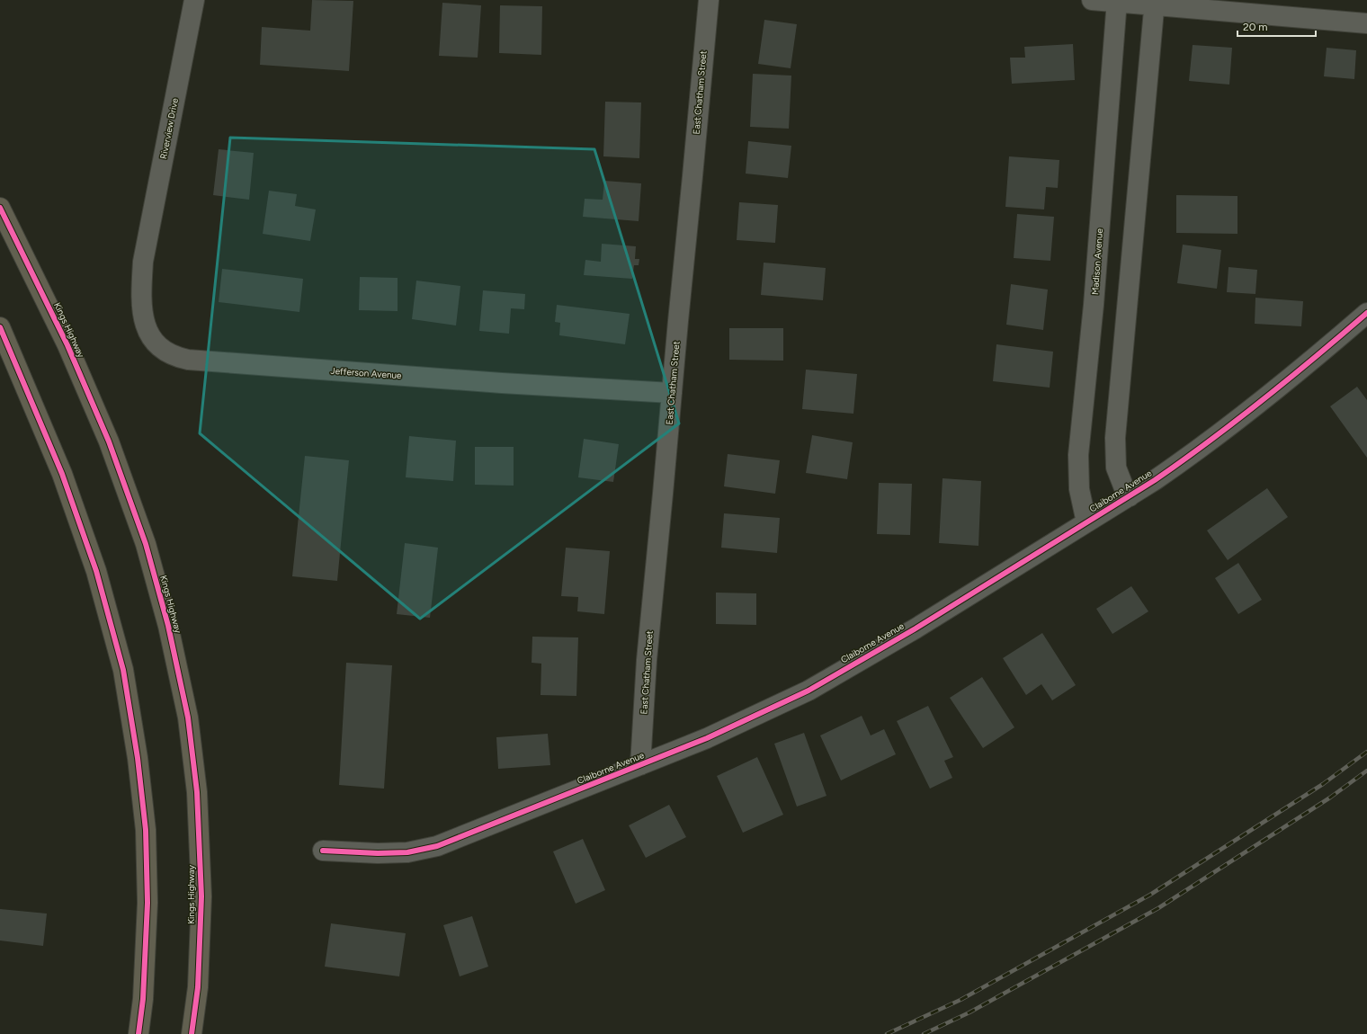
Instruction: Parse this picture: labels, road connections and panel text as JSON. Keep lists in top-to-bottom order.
{
  "streets": {
    "main road": ["Kings Highway"],
    "street": [
      "East Chatham Street",
      "Riverview Drive",
      "Madison Avenue",
      "Jefferson Avenue",
      "Claiborne Avenue"
    ]
  },
  "crossings": [
    ["East Chatham Street", "Jefferson Avenue"],
    ["East Chatham Street", "Claiborne Avenue"],
    ["Riverview Drive", "Jefferson Avenue"],
    ["Madison Avenue", "Claiborne Avenue"]
  ],
  "scale_bar": "20 m"
}
